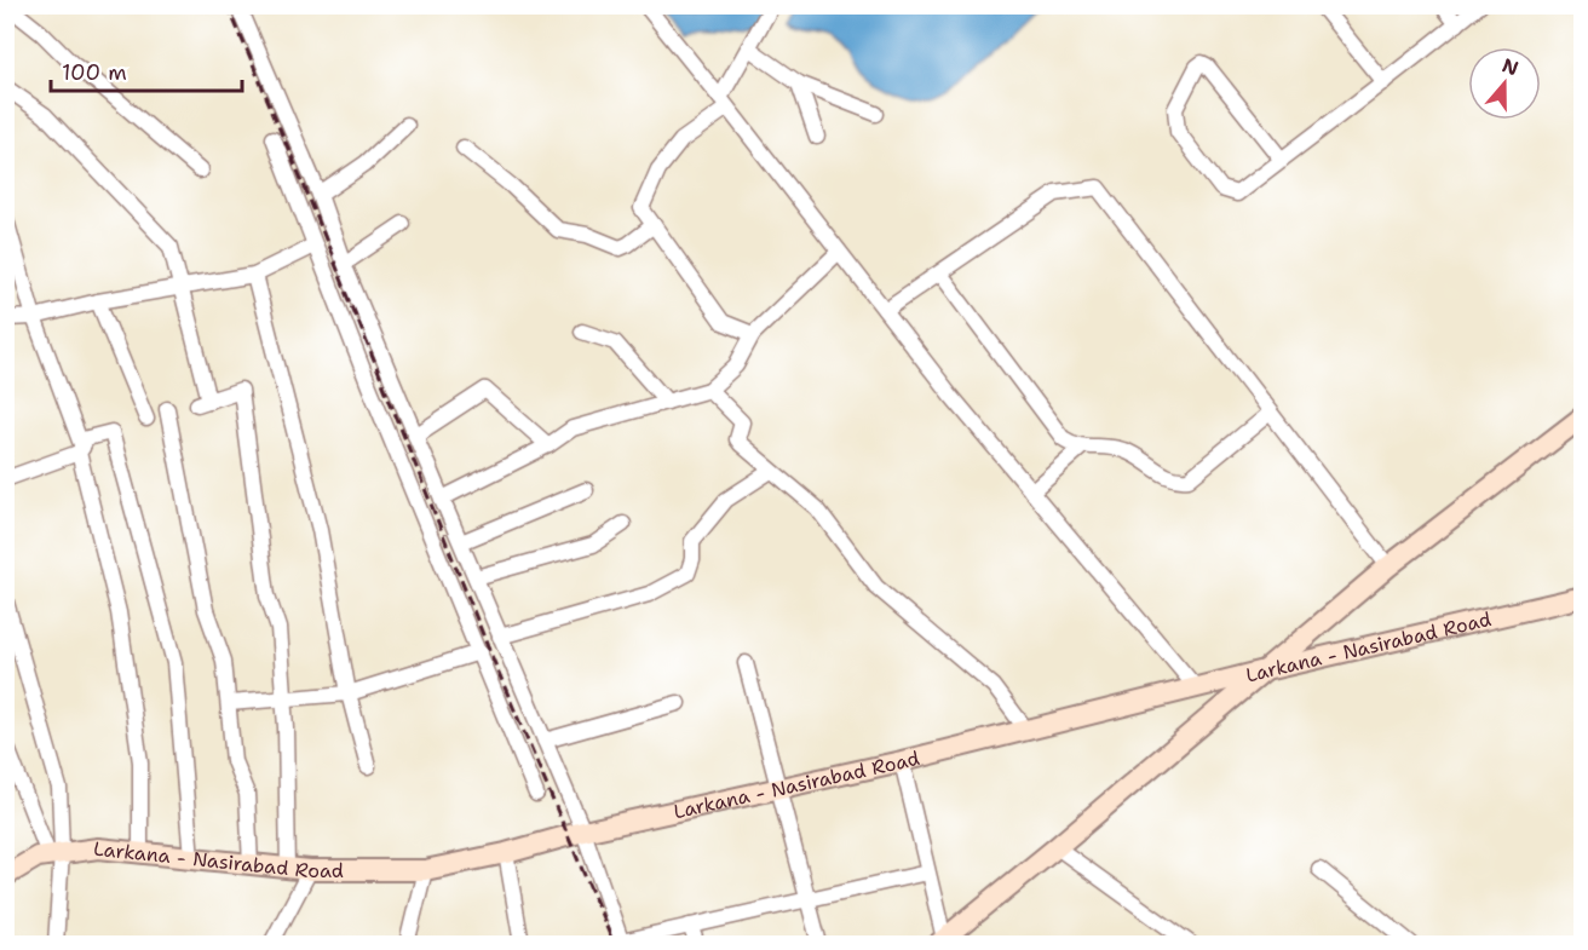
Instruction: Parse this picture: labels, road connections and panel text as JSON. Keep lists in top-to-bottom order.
{
  "streets": {
    "main road": ["Larkana - Nasirabad Road"]
  },
  "scale_bar": "100 m",
  "north": "top"
}
